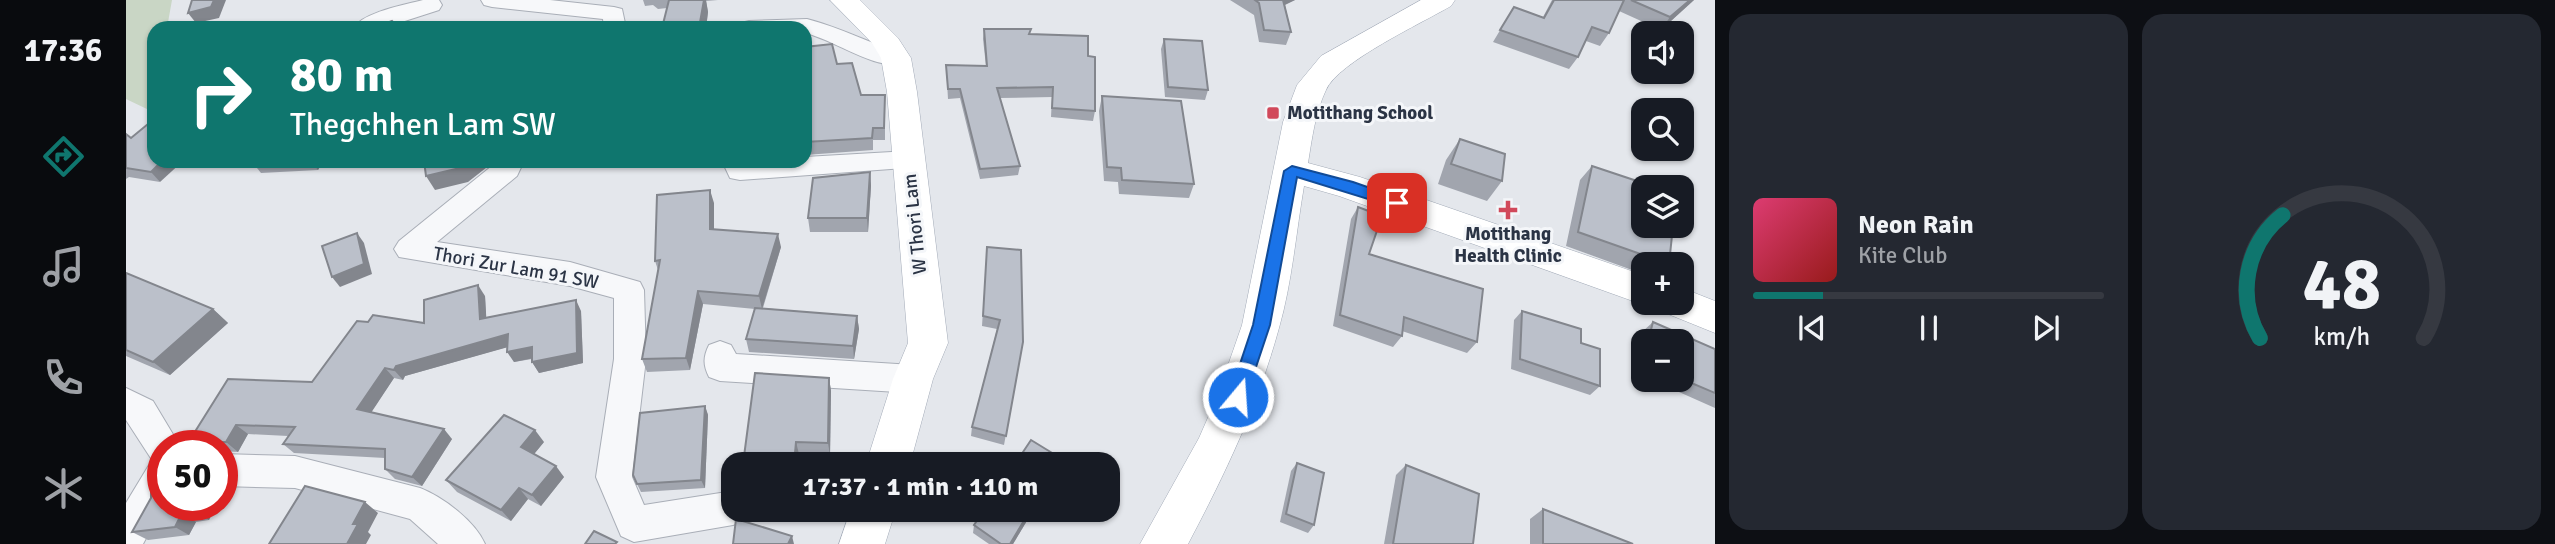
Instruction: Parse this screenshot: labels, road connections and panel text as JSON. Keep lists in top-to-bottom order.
{
  "streets": {
    "main road": ["W Thori Lam"],
    "street": ["Thori Zur Lam 91 SW"]
  },
  "places": {
    "transit": ["Motithang School"],
    "health": ["Motithang Health Clinic"]
  },
  "page": {
    "tabs": "17:36",
    "map_buttons": ["+", "−"],
    "turn": ["80 m", "Thegchhen Lam SW"],
    "song": ["Neon Rain", "Kite Club"],
    "limit": "50",
    "trip": "17:37 · 1 min · 110 m",
    "gauge": ["48", "km/h"]
  }
}
